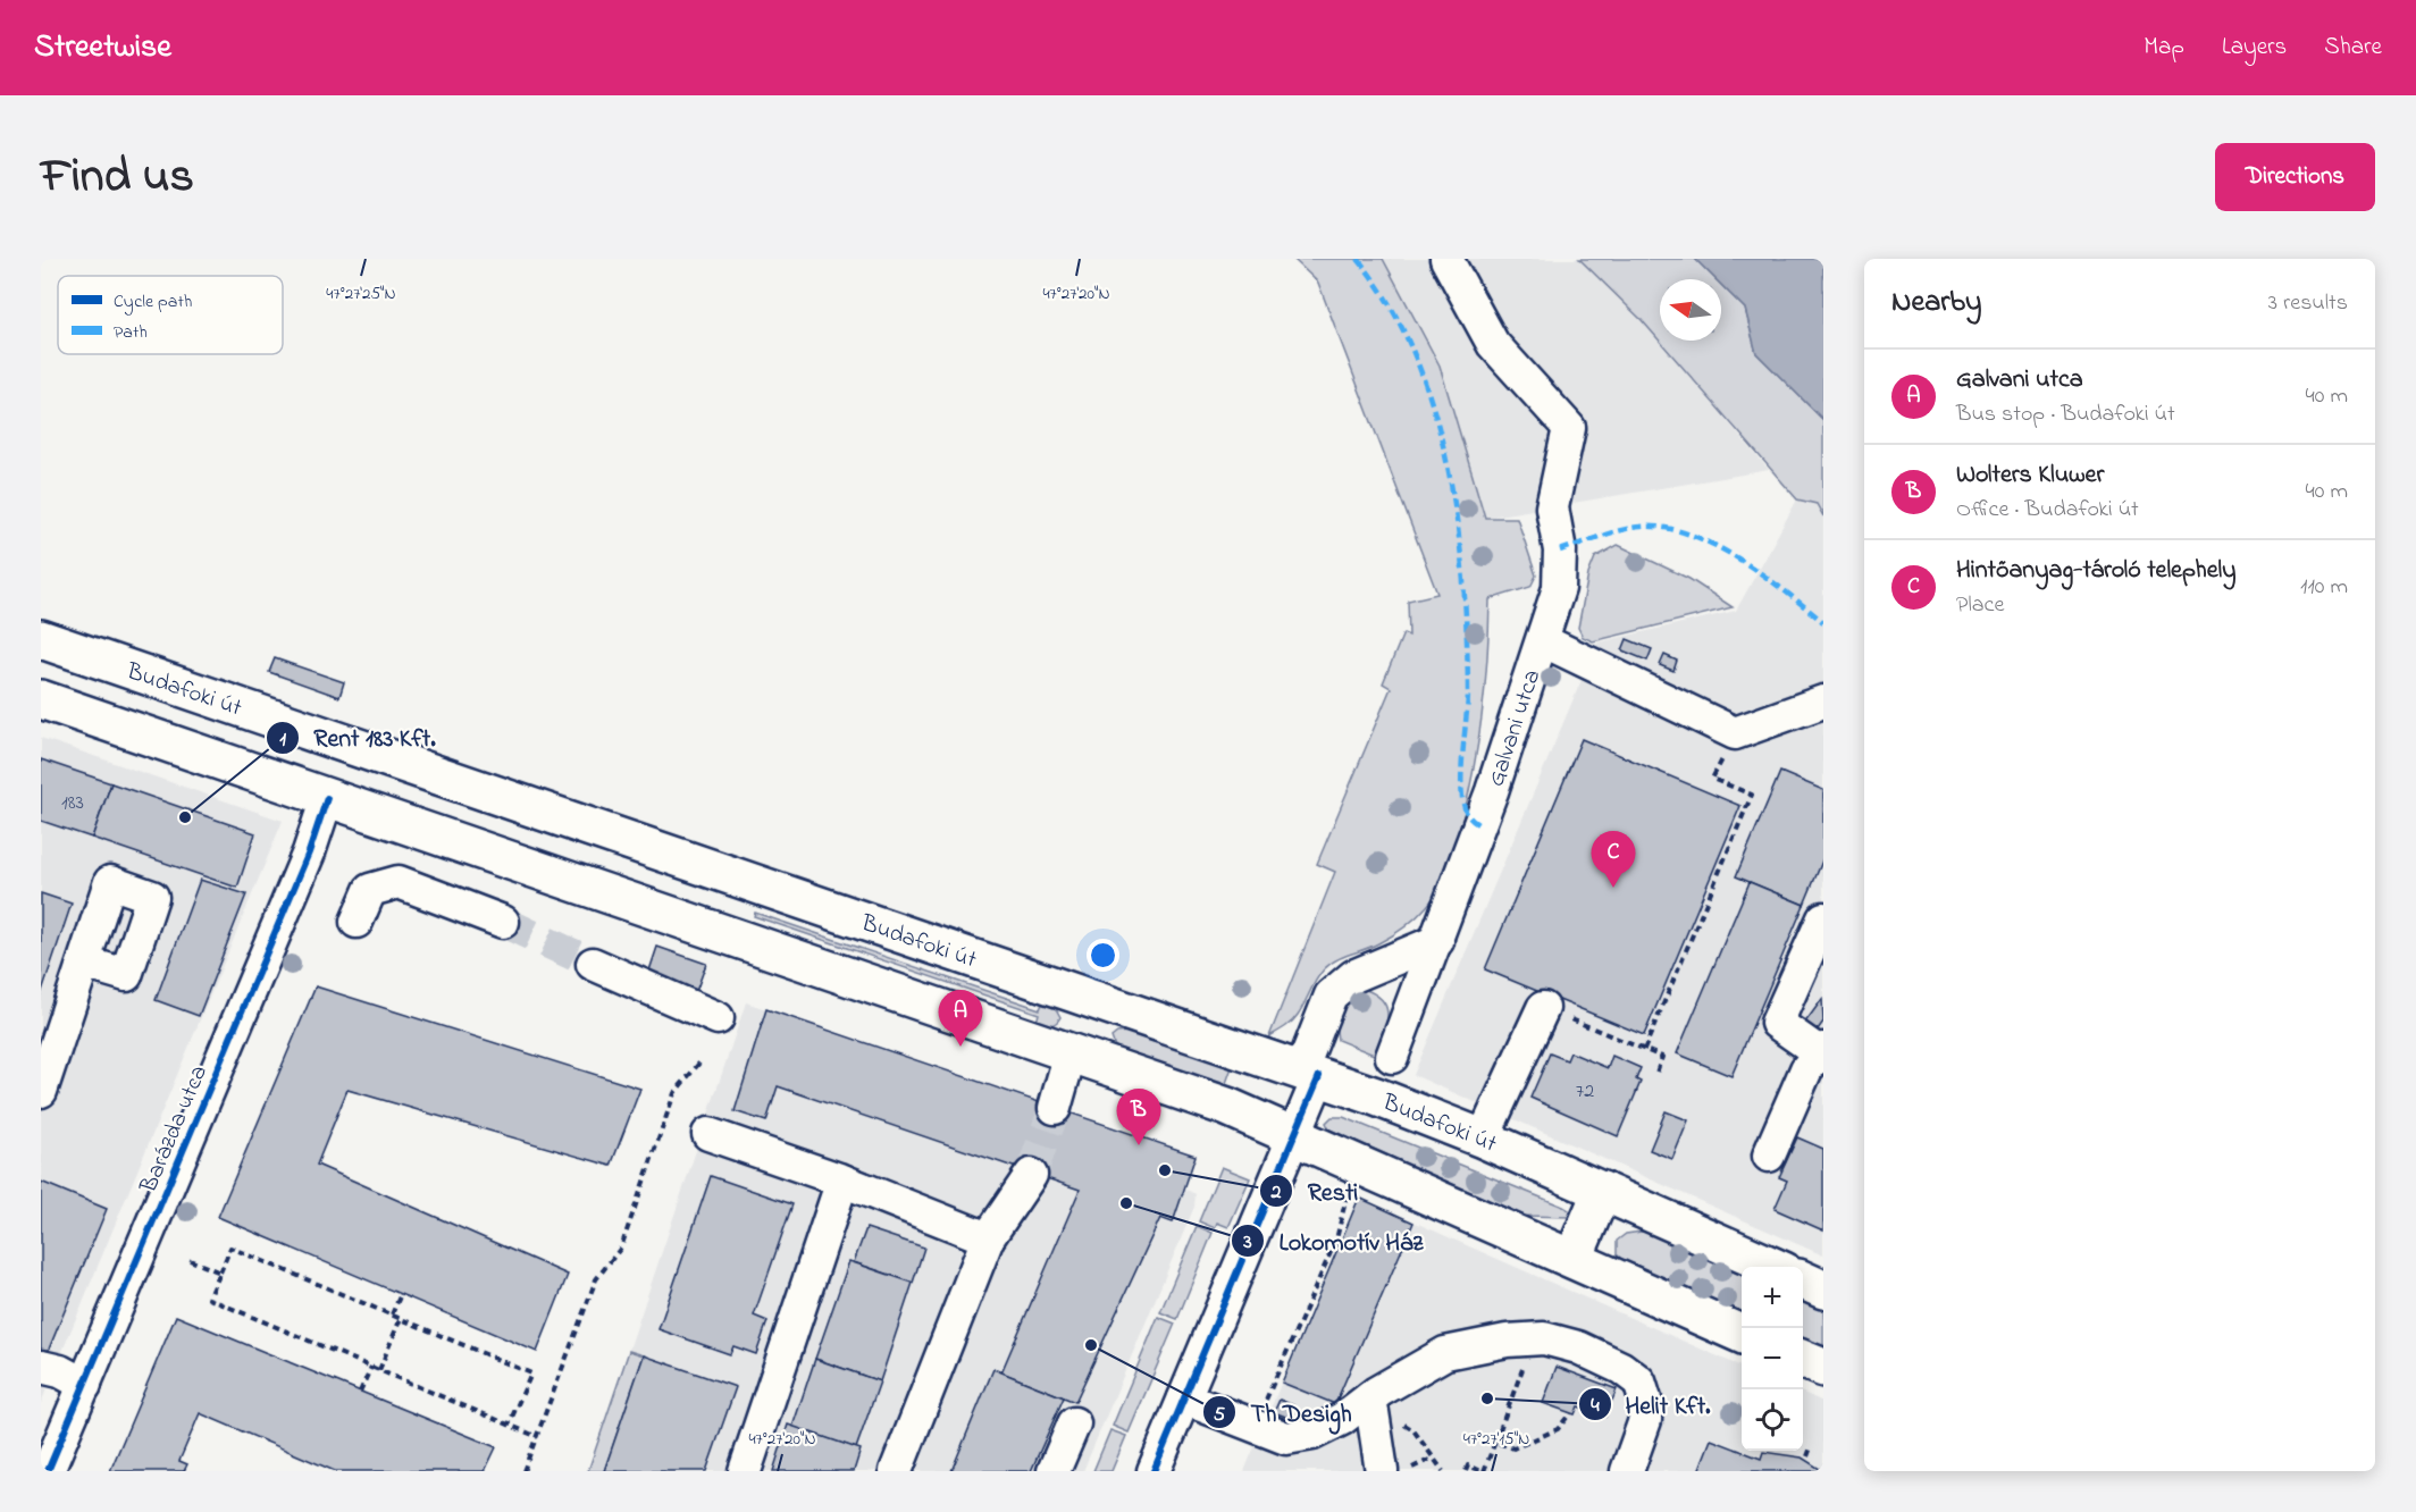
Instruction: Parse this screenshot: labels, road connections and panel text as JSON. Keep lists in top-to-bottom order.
{
  "streets": {
    "main road": ["Budafoki út"],
    "street": ["Galvani utca", "Barázda utca"]
  },
  "places": [
    "Rent 183 Kft.",
    "Resti",
    "Lokomotív Ház",
    "Th Desigh",
    "Helit Kft."
  ],
  "house_numbers": ["183", "72"],
  "legend": ["Cycle path", "Path"],
  "north": "left",
  "page": {
    "header": "Streetwise",
    "nav": ["Map", "Layers", "Share"],
    "title": "Find us",
    "buttons": "Directions",
    "heading": ["Nearby", "3 results"],
    "list": [
      {
        "mark": "A",
        "name": "Galvani utca",
        "note": "Bus stop · Budafoki út",
        "value": "40 m"
      },
      {
        "mark": "B",
        "name": "Wolters Kluwer",
        "note": "Office · Budafoki út",
        "value": "40 m"
      },
      {
        "mark": "C",
        "name": "Hintőanyag-tároló telephely",
        "note": "Place",
        "value": "110 m"
      }
    ],
    "pins": ["C", "A", "B"],
    "map_buttons": ["+", "−"]
  },
  "coordinates": ["47°27'25\"N", "47°27'20\"N", "47°27'15\"N"]
}
